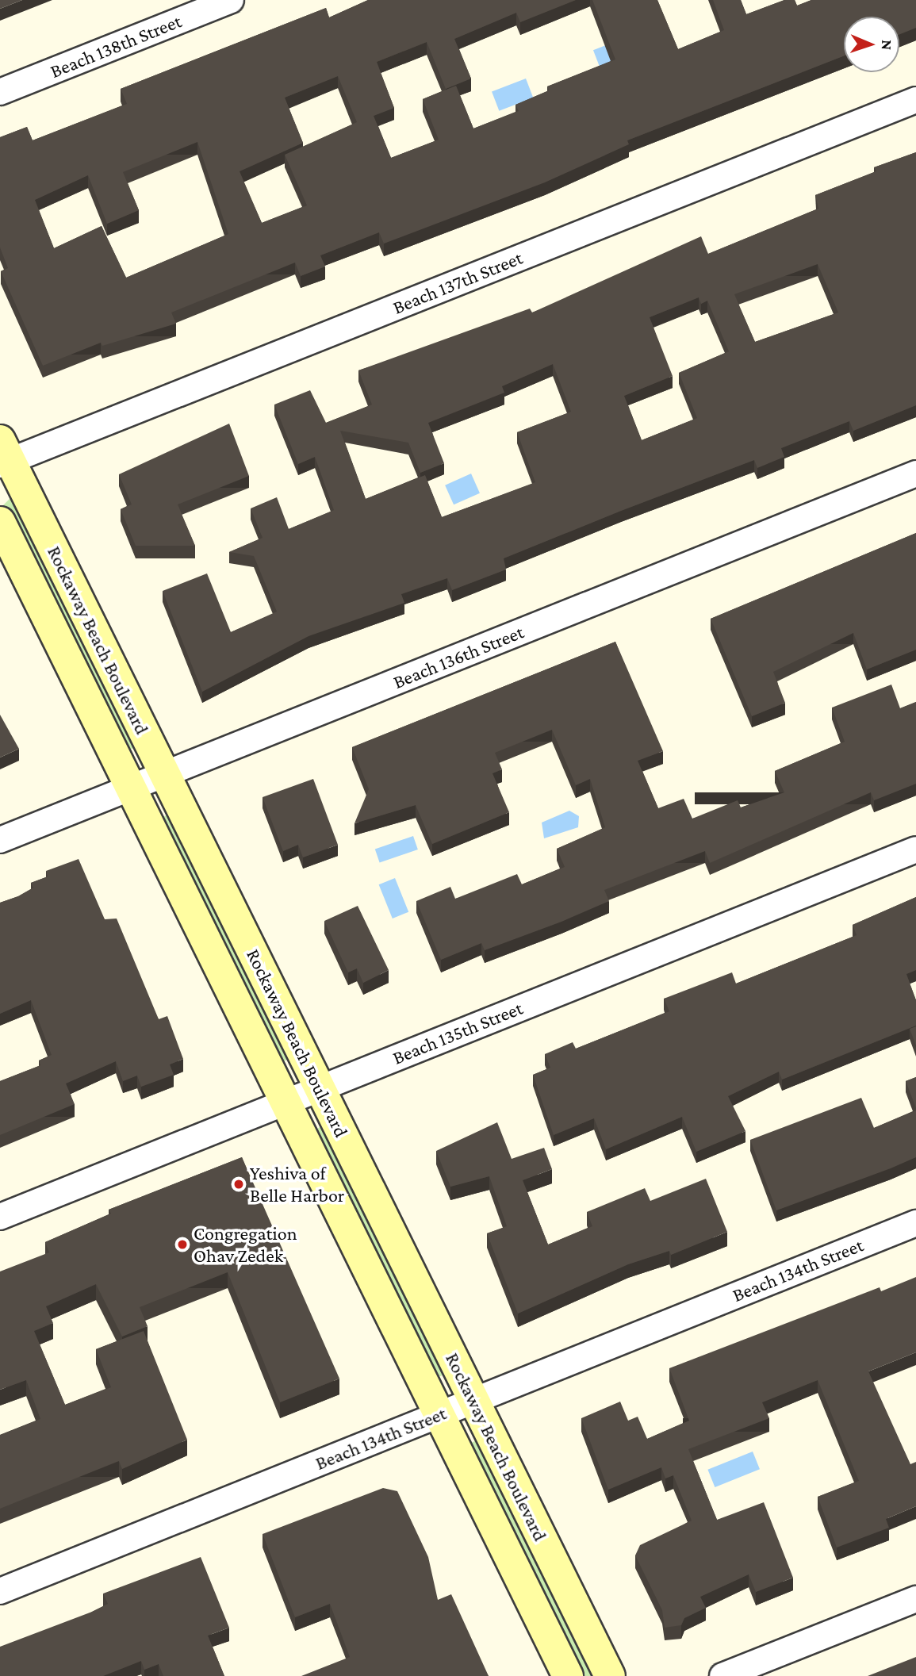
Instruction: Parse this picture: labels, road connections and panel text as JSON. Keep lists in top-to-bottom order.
{
  "streets": {
    "street": [
      "Beach 138th Street",
      "Beach 137th Street",
      "Rockaway Beach Boulevard",
      "Beach 136th Street",
      "Beach 135th Street",
      "Beach 134th Street"
    ]
  },
  "crossings": [
    ["Beach 137th Street", "Rockaway Beach Boulevard"],
    ["Rockaway Beach Boulevard", "Beach 136th Street"],
    ["Rockaway Beach Boulevard", "Beach 135th Street"],
    ["Rockaway Beach Boulevard", "Beach 134th Street"]
  ],
  "places": ["Yeshiva of Belle Harbor", "Congregation Ohav Zedek"],
  "north": "right"
}
